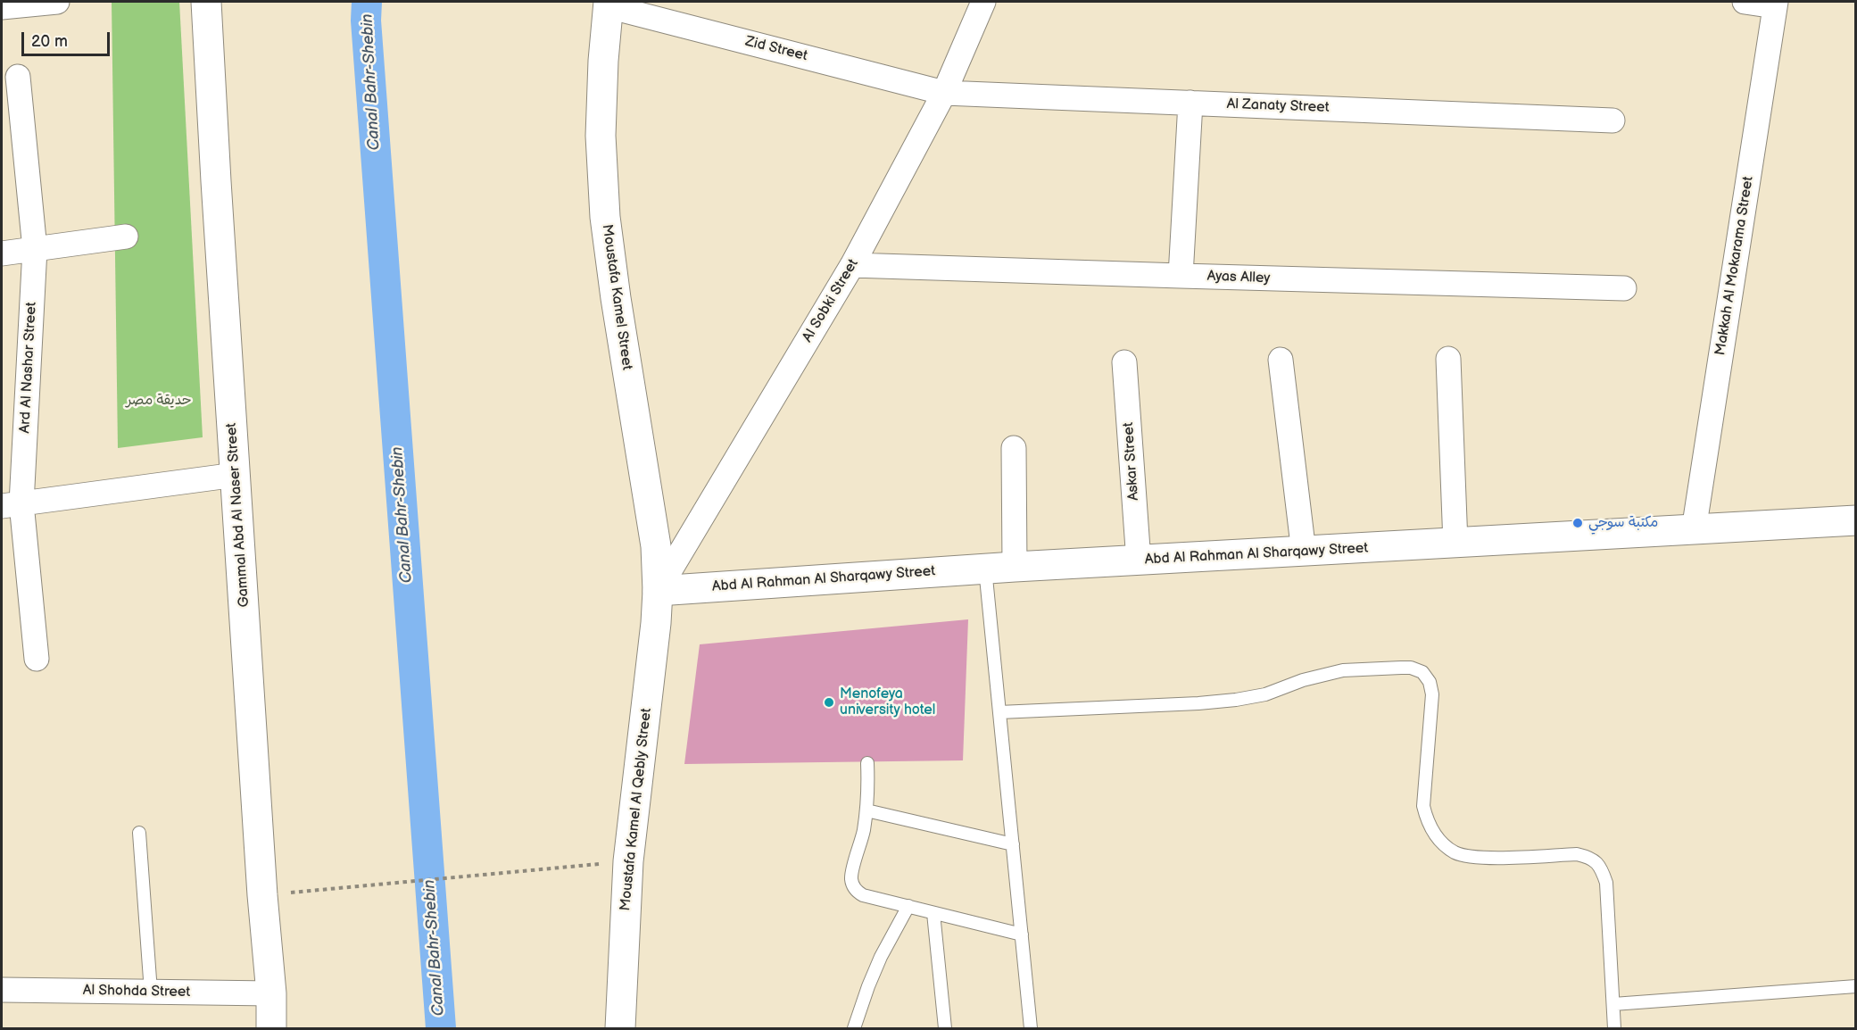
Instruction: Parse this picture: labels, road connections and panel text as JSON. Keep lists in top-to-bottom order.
{
  "streets": {
    "main road": [
      "Moustafa Kamel Street",
      "Gammal Abd Al Naser Street",
      "Abd Al Rahman Al Sharqawy Street",
      "Moustafa Kamel Al Qebly Street"
    ],
    "street": [
      "Zid Street",
      "Al Zanaty Street",
      "Makkah Al Mokarama Street",
      "Ayas Alley",
      "Al Sobki Street",
      "Ard Al Nashar Street",
      "Askar Street",
      "Al Shohda Street"
    ]
  },
  "crossings": [
    ["Zid Street", "Al Zanaty Street"],
    ["Zid Street", "Moustafa Kamel Street"],
    ["Zid Street", "Al Sobki Street"],
    ["Al Zanaty Street", "Al Sobki Street"],
    ["Makkah Al Mokarama Street", "Abd Al Rahman Al Sharqawy Street"],
    ["Ayas Alley", "Al Sobki Street"],
    ["Moustafa Kamel Street", "Al Sobki Street"],
    ["Moustafa Kamel Street", "Abd Al Rahman Al Sharqawy Street"],
    ["Moustafa Kamel Street", "Moustafa Kamel Al Qebly Street"],
    ["Al Sobki Street", "Abd Al Rahman Al Sharqawy Street"],
    ["Al Sobki Street", "Moustafa Kamel Al Qebly Street"],
    ["Askar Street", "Abd Al Rahman Al Sharqawy Street"],
    ["Gammal Abd Al Naser Street", "Al Shohda Street"],
    ["Abd Al Rahman Al Sharqawy Street", "Moustafa Kamel Al Qebly Street"]
  ],
  "water": ["Canal Bahr-Shebin"],
  "parks": ["حديقة مصر"],
  "places": ["مكتبة سوجي", "Menofeya university hotel"],
  "scale_bar": "20 m"
}
